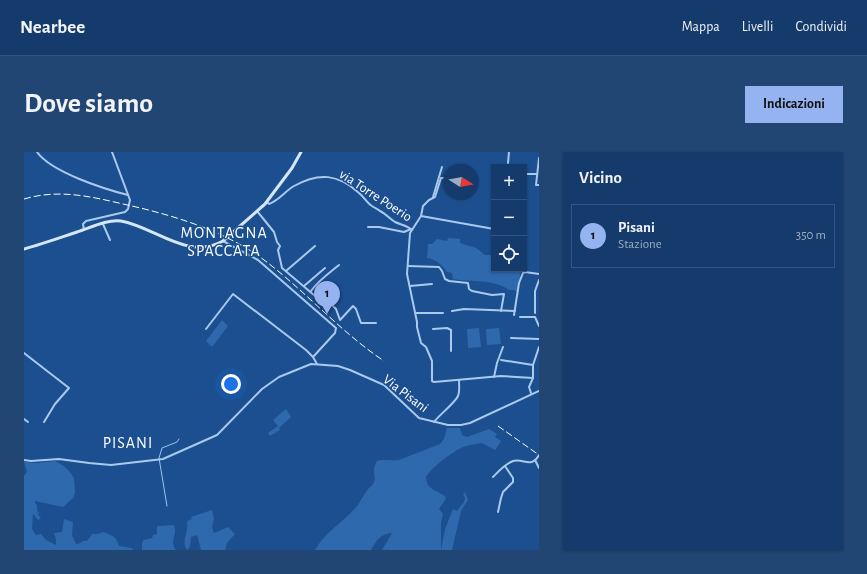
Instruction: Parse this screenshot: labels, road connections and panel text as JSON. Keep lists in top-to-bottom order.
{
  "streets": {
    "street": ["via Torre Poerio", "Via Pisani"]
  },
  "districts": ["MONTAGNA SPACCATA", "PISANI"],
  "north": "right",
  "page": {
    "header": "Nearbee",
    "nav": ["Mappa", "Livelli", "Condividi"],
    "buttons": "Indicazioni",
    "title": "Dove siamo",
    "heading": "Vicino",
    "map_buttons": ["+", "−"],
    "list": [
      {
        "mark": "1",
        "name": "Pisani",
        "note": "Stazione",
        "value": "350 m"
      }
    ],
    "pins": "1"
  }
}
